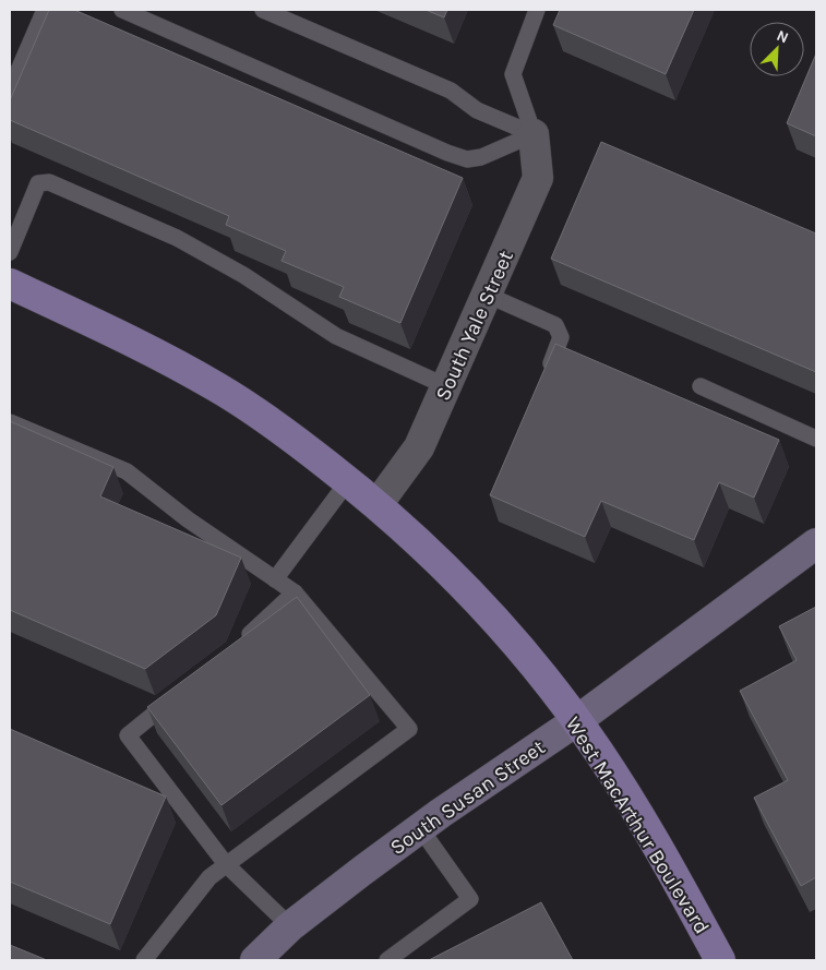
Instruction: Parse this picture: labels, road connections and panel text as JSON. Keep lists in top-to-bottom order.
{
  "streets": {
    "main road": ["West MacArthur Boulevard"],
    "street": ["South Yale Street", "South Susan Street"]
  },
  "crossings": [
    ["South Yale Street", "West MacArthur Boulevard"],
    ["South Susan Street", "West MacArthur Boulevard"]
  ],
  "north": "top right"
}
